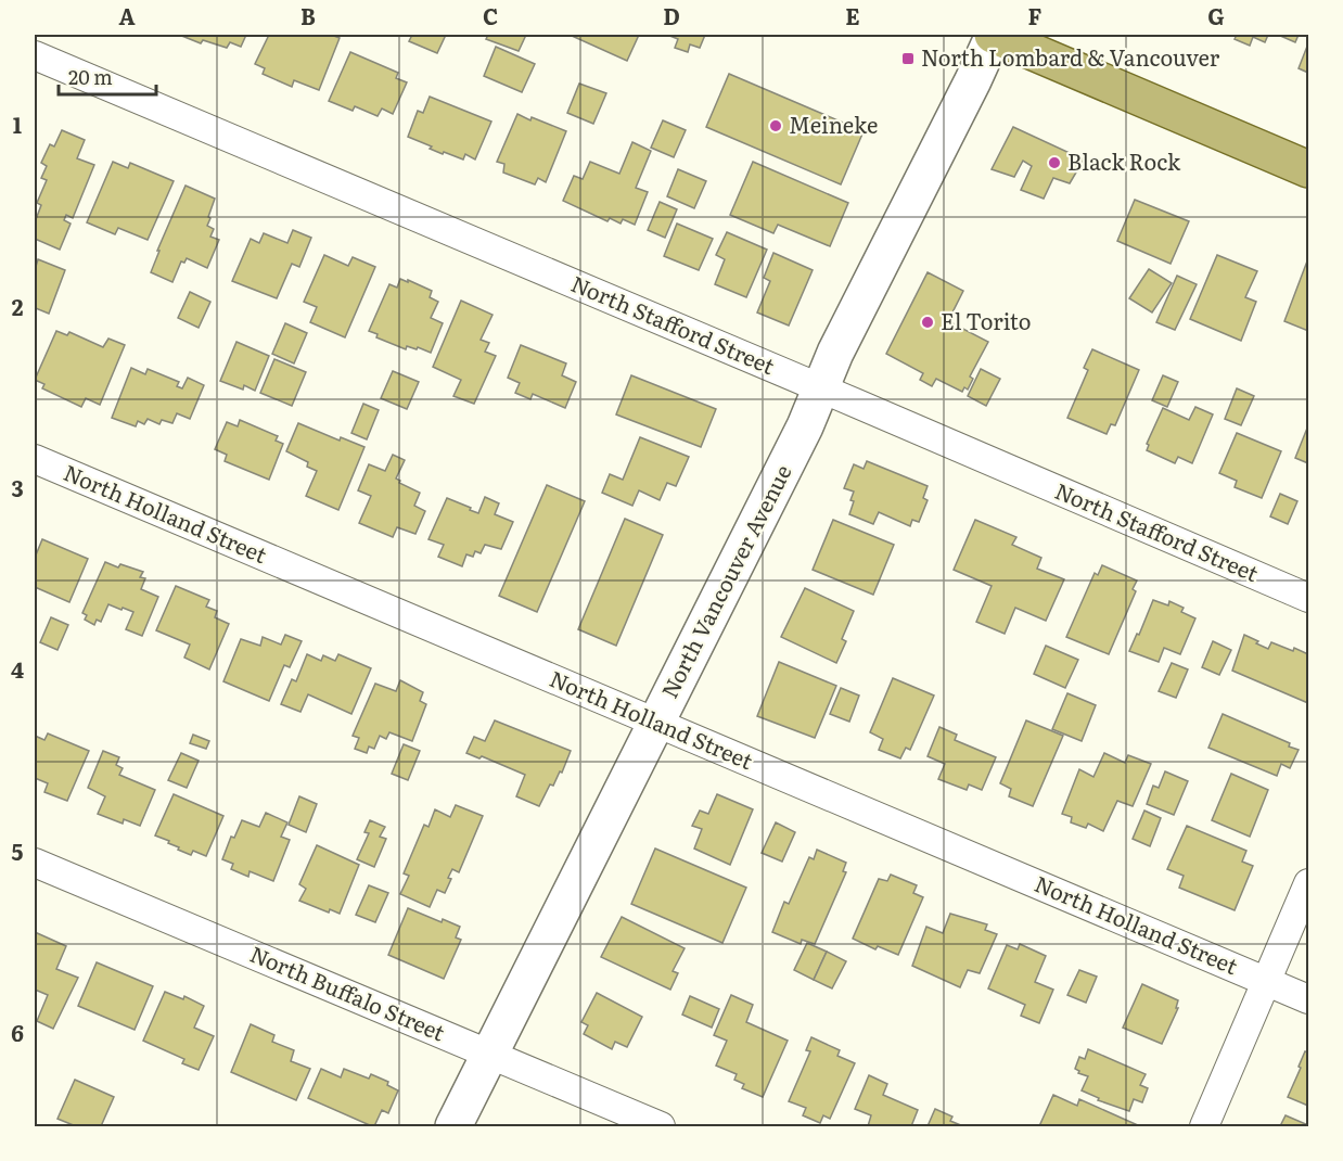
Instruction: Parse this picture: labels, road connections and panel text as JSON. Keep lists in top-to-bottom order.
{
  "streets": {
    "street": [
      "North Stafford Street",
      "North Holland Street",
      "North Vancouver Avenue",
      "North Buffalo Street"
    ]
  },
  "crossings": [
    ["North Stafford Street", "North Vancouver Avenue"],
    ["North Holland Street", "North Vancouver Avenue"],
    ["North Vancouver Avenue", "North Buffalo Street"]
  ],
  "places": {
    "transit": ["North Lombard & Vancouver"],
    "other": ["Meineke", "Black Rock", "El Torito"]
  },
  "scale_bar": "20 m",
  "grid": {
    "columns": [
      "A",
      "B",
      "C",
      "D",
      "E",
      "F",
      "G"
    ],
    "rows": [
      "1",
      "2",
      "3",
      "4",
      "5",
      "6"
    ]
  }
}
